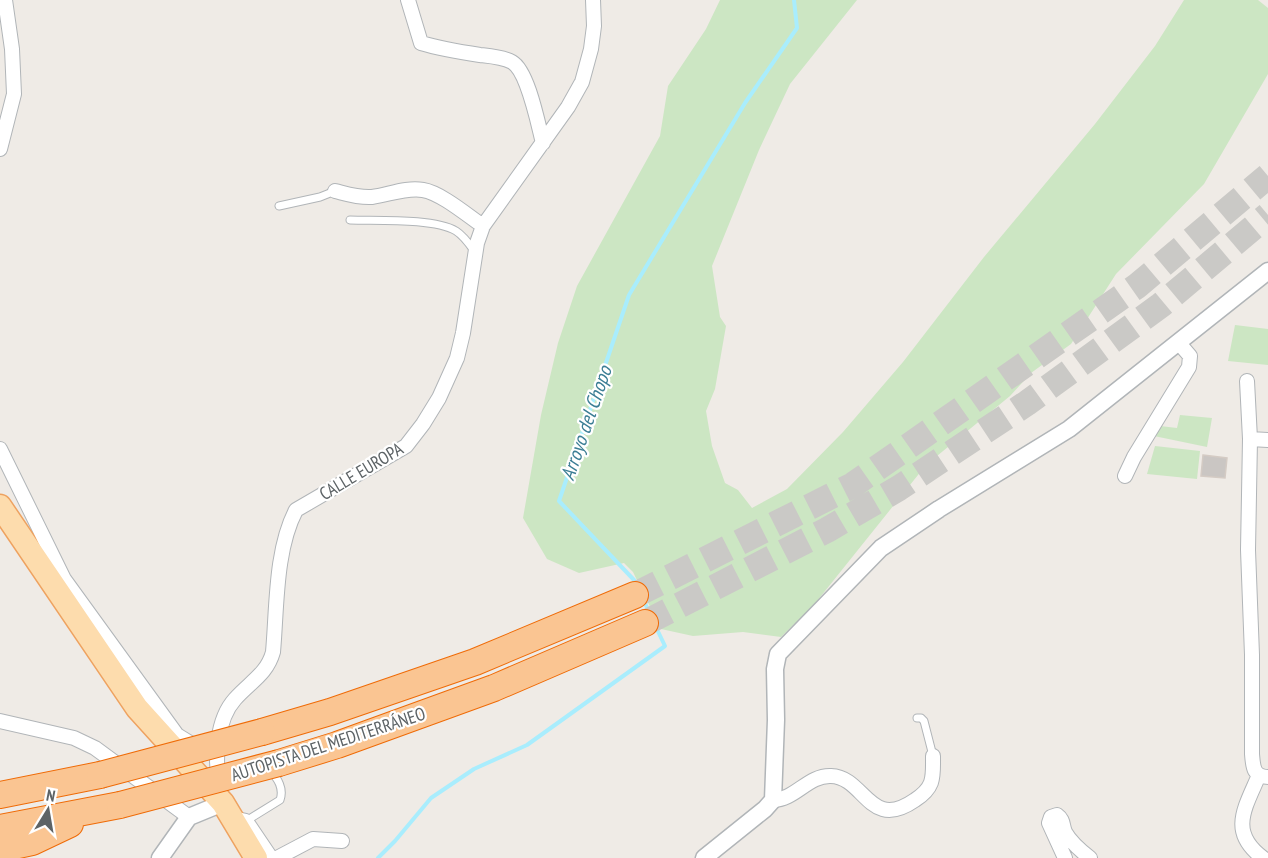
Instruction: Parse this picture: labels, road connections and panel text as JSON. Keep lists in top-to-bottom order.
{
  "streets": {
    "highway": ["AUTOPISTA DEL MEDITERRÁNEO"],
    "street": ["CALLE EUROPA"]
  },
  "water": ["Arroyo del Chopo"],
  "north": "top"
}
